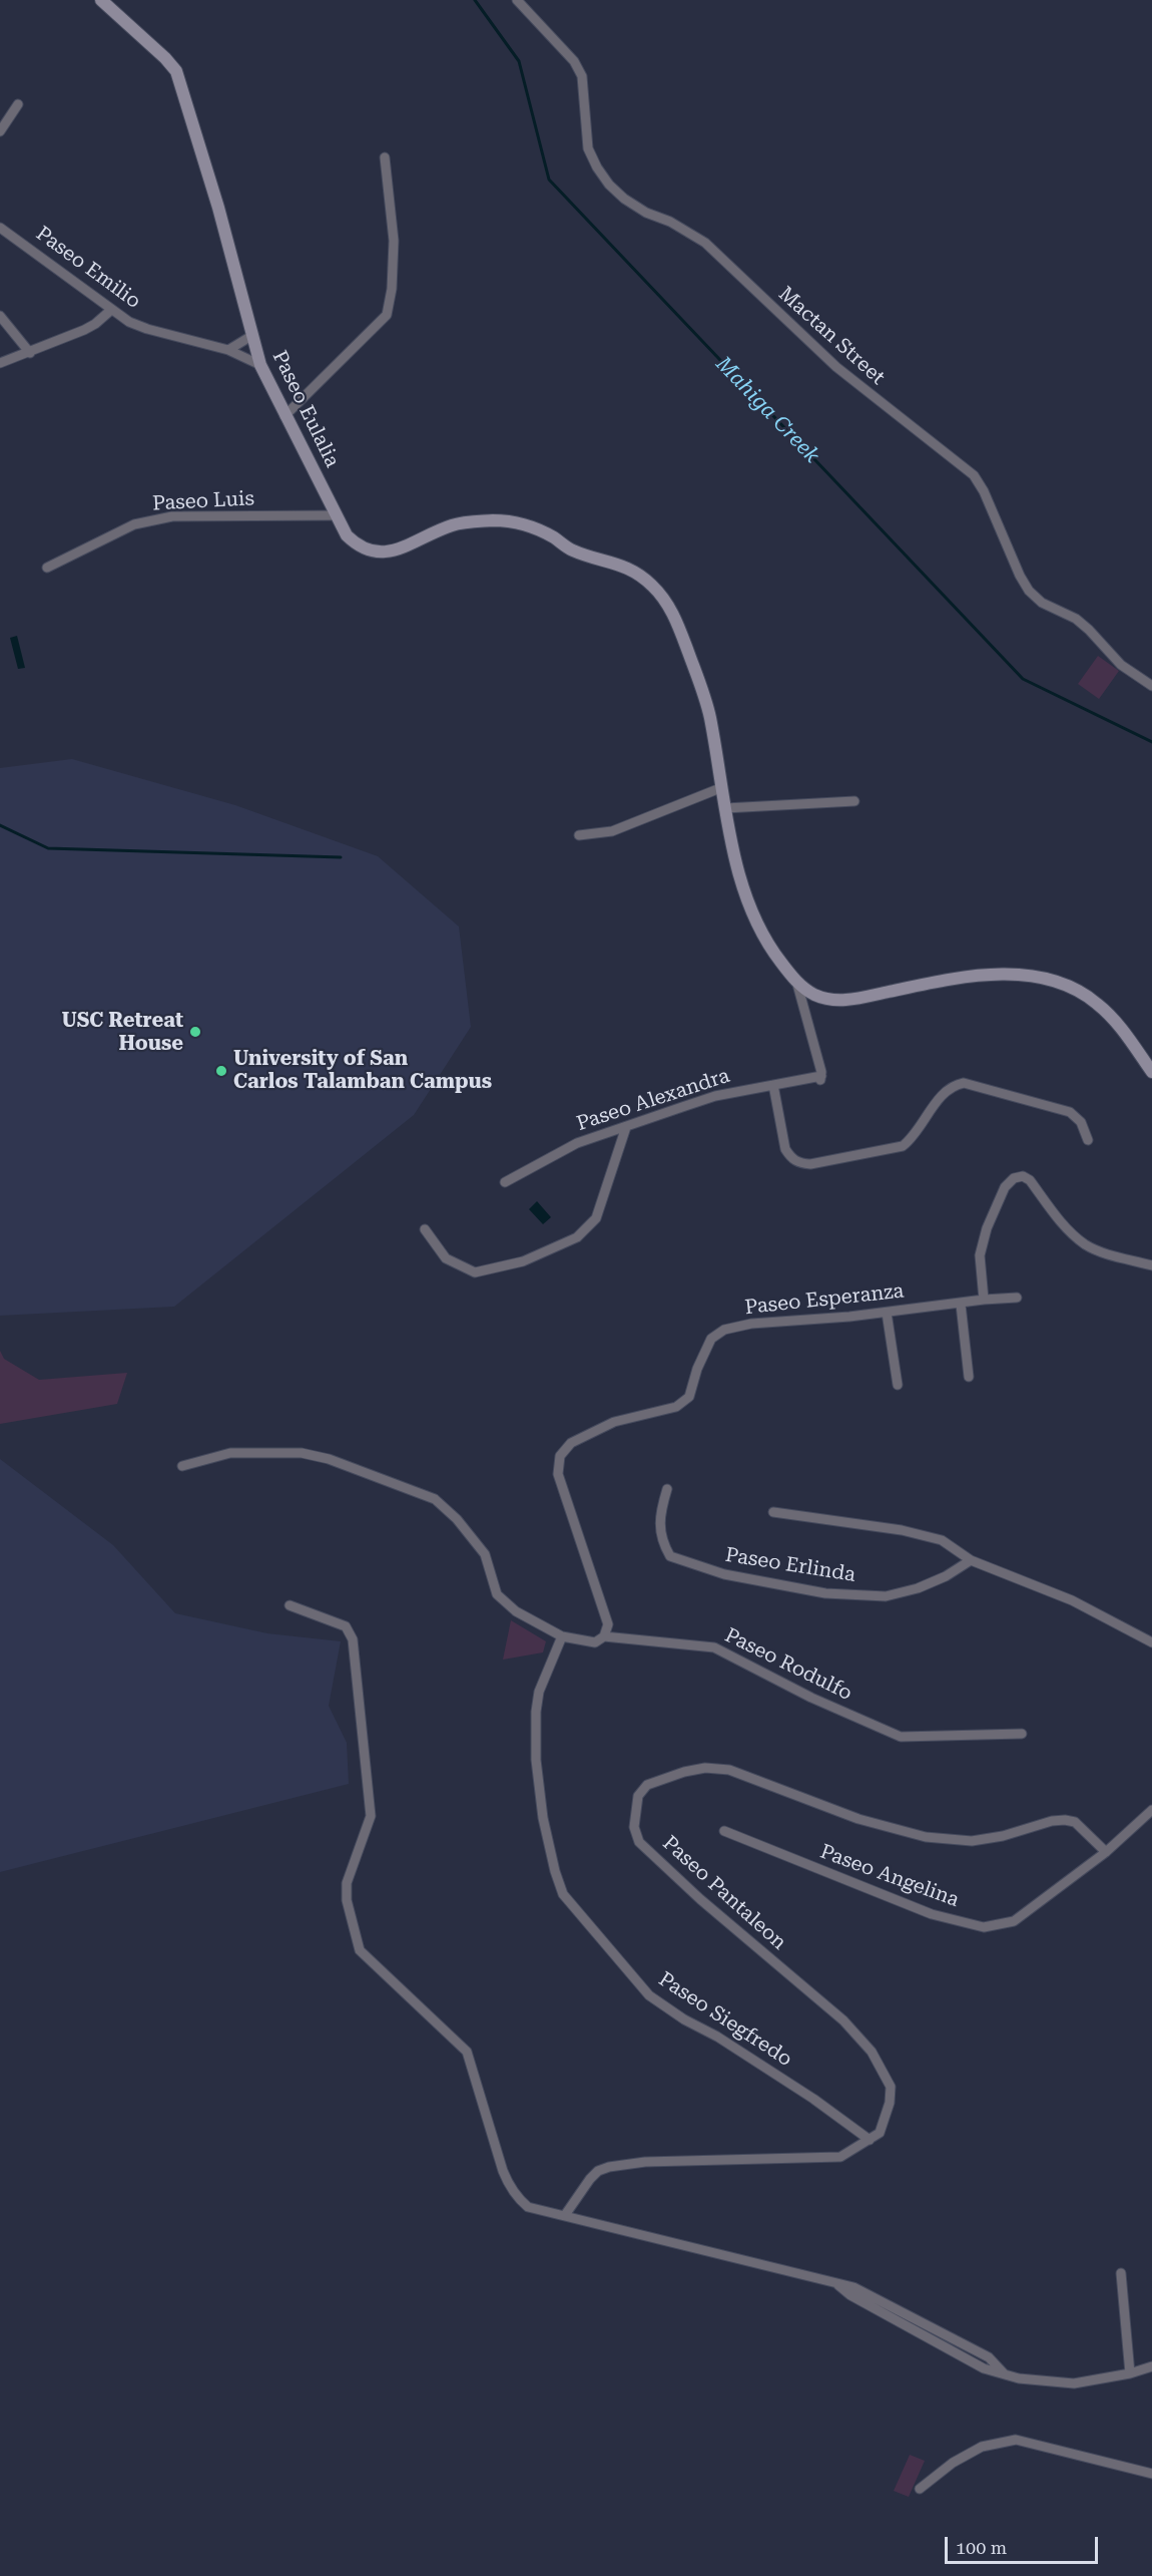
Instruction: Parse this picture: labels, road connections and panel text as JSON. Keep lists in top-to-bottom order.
{
  "streets": {
    "street": [
      "Paseo Emilio",
      "Mactan Street",
      "Paseo Eulalia",
      "Paseo Luis",
      "Paseo Alexandra",
      "Paseo Esperanza",
      "Paseo Erlinda",
      "Paseo Rodulfo",
      "Paseo Angelina",
      "Paseo Pantaleon",
      "Paseo Siegfredo"
    ]
  },
  "crossings": [
    ["Paseo Emilio", "Paseo Eulalia"],
    ["Paseo Eulalia", "Paseo Luis"],
    ["Paseo Eulalia", "Paseo Alexandra"],
    ["Paseo Esperanza", "Paseo Rodulfo"],
    ["Paseo Rodulfo", "Paseo Siegfredo"],
    ["Paseo Angelina", "Paseo Pantaleon"],
    ["Paseo Pantaleon", "Paseo Siegfredo"]
  ],
  "water": ["Mahiga Creek"],
  "places": ["USC Retreat House", "University of San Carlos Talamban Campus"],
  "scale_bar": "100 m"
}
